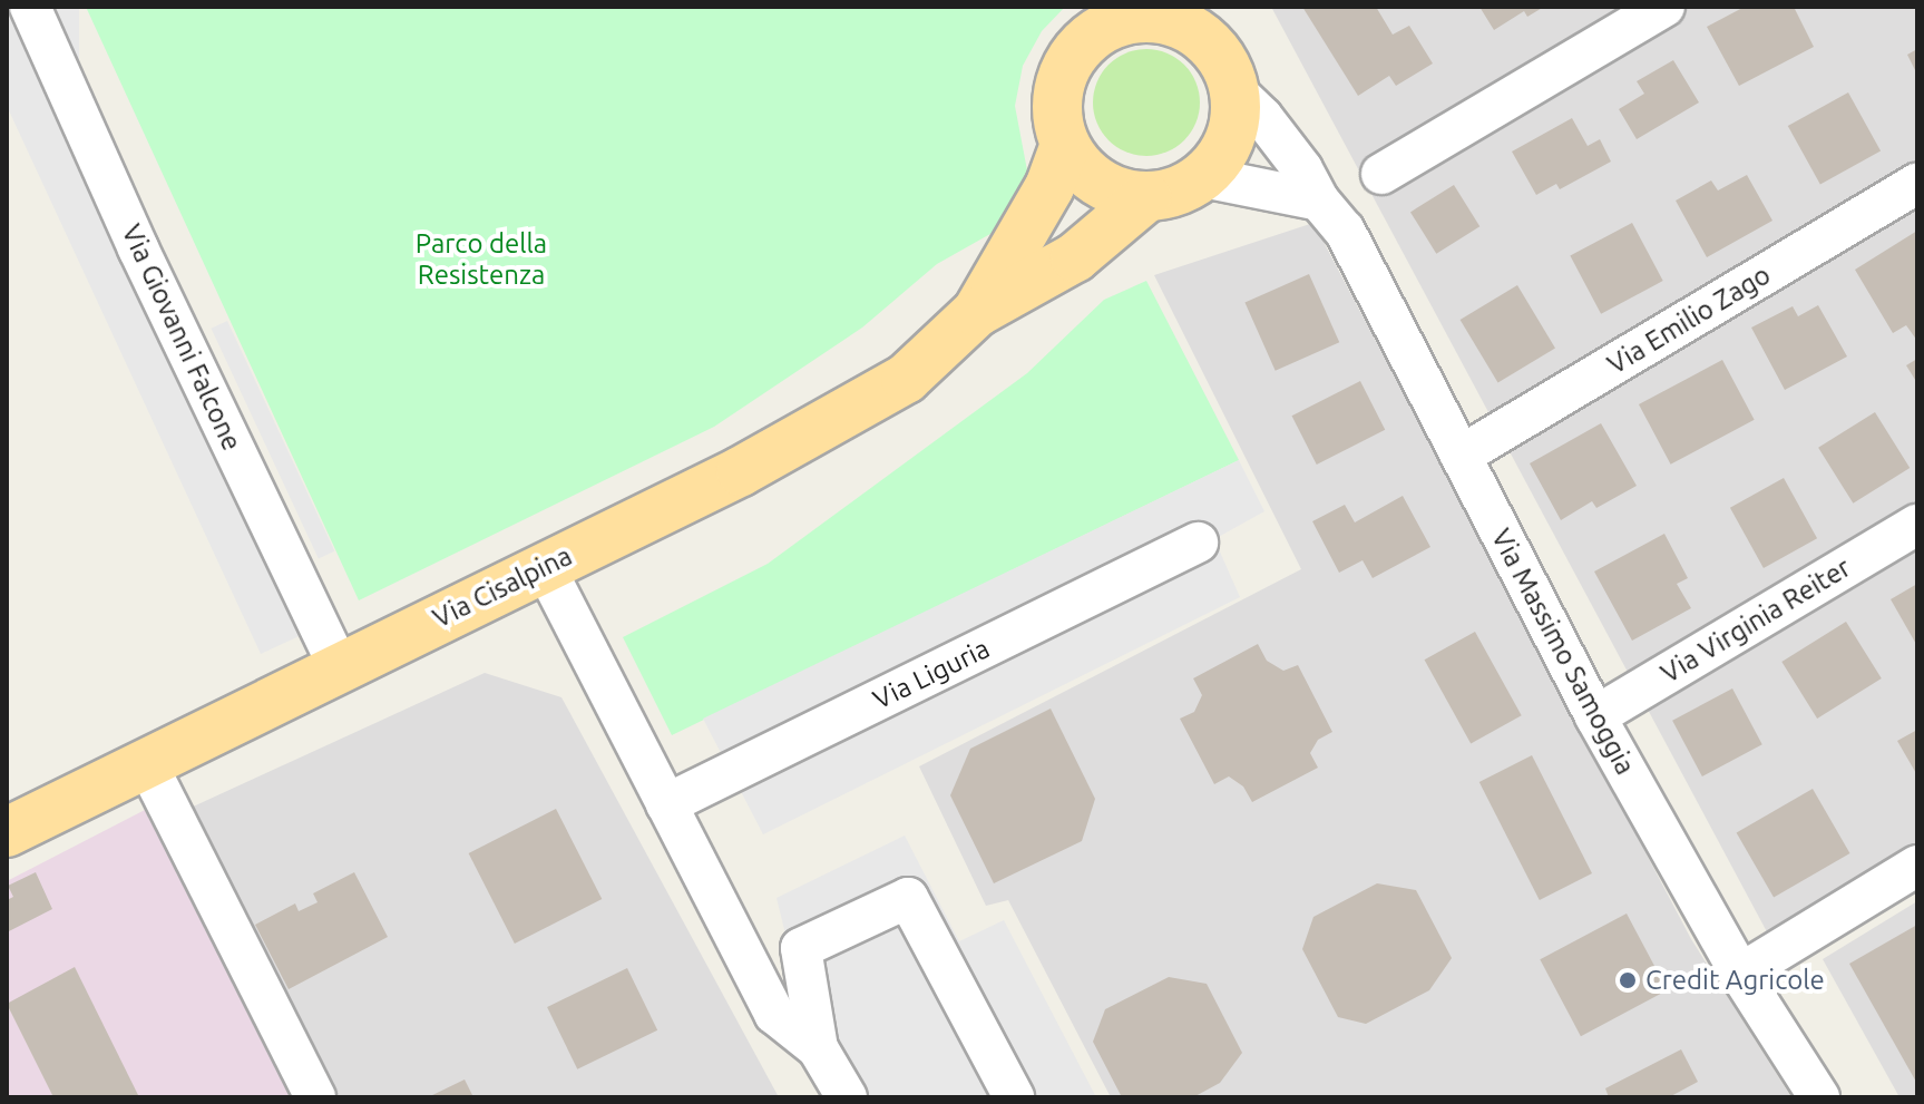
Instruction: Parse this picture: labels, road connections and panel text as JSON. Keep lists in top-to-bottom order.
{
  "streets": {
    "main road": ["Via Cisalpina"],
    "street": [
      "Via Emilio Zago",
      "Via Giovanni Falcone",
      "Via Virginia Reiter",
      "Via Massimo Samoggia",
      "Via Liguria"
    ]
  },
  "crossings": [
    ["Via Emilio Zago", "Via Massimo Samoggia"],
    ["Via Giovanni Falcone", "Via Cisalpina"],
    ["Via Cisalpina", "Via Massimo Samoggia"],
    ["Via Virginia Reiter", "Via Massimo Samoggia"]
  ],
  "parks": ["Parco della Resistenza"],
  "places": ["Credit Agricole"]
}
